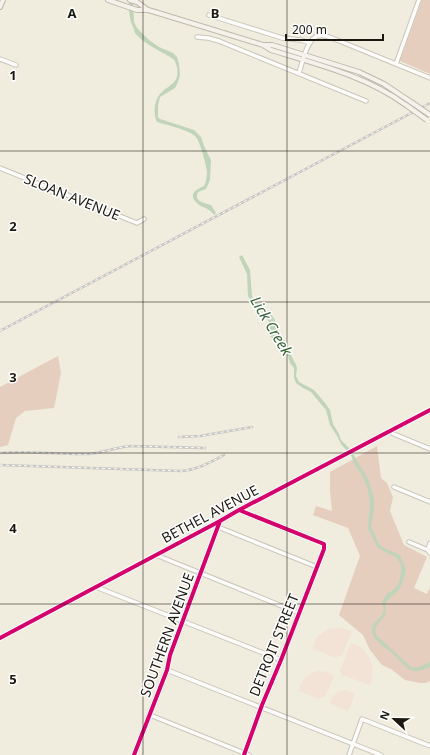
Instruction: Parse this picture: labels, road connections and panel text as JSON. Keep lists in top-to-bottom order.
{
  "streets": {
    "street": [
      "SLOAN AVENUE",
      "BETHEL AVENUE",
      "SOUTHERN AVENUE",
      "DETROIT STREET"
    ]
  },
  "crossings": [
    ["BETHEL AVENUE", "SOUTHERN AVENUE"],
    ["BETHEL AVENUE", "DETROIT STREET"]
  ],
  "water": ["Lick Creek"],
  "scale_bar": "200 m",
  "north": "left",
  "grid": {
    "columns": ["A", "B"],
    "rows": [
      "1",
      "2",
      "3",
      "4",
      "5"
    ]
  }
}
